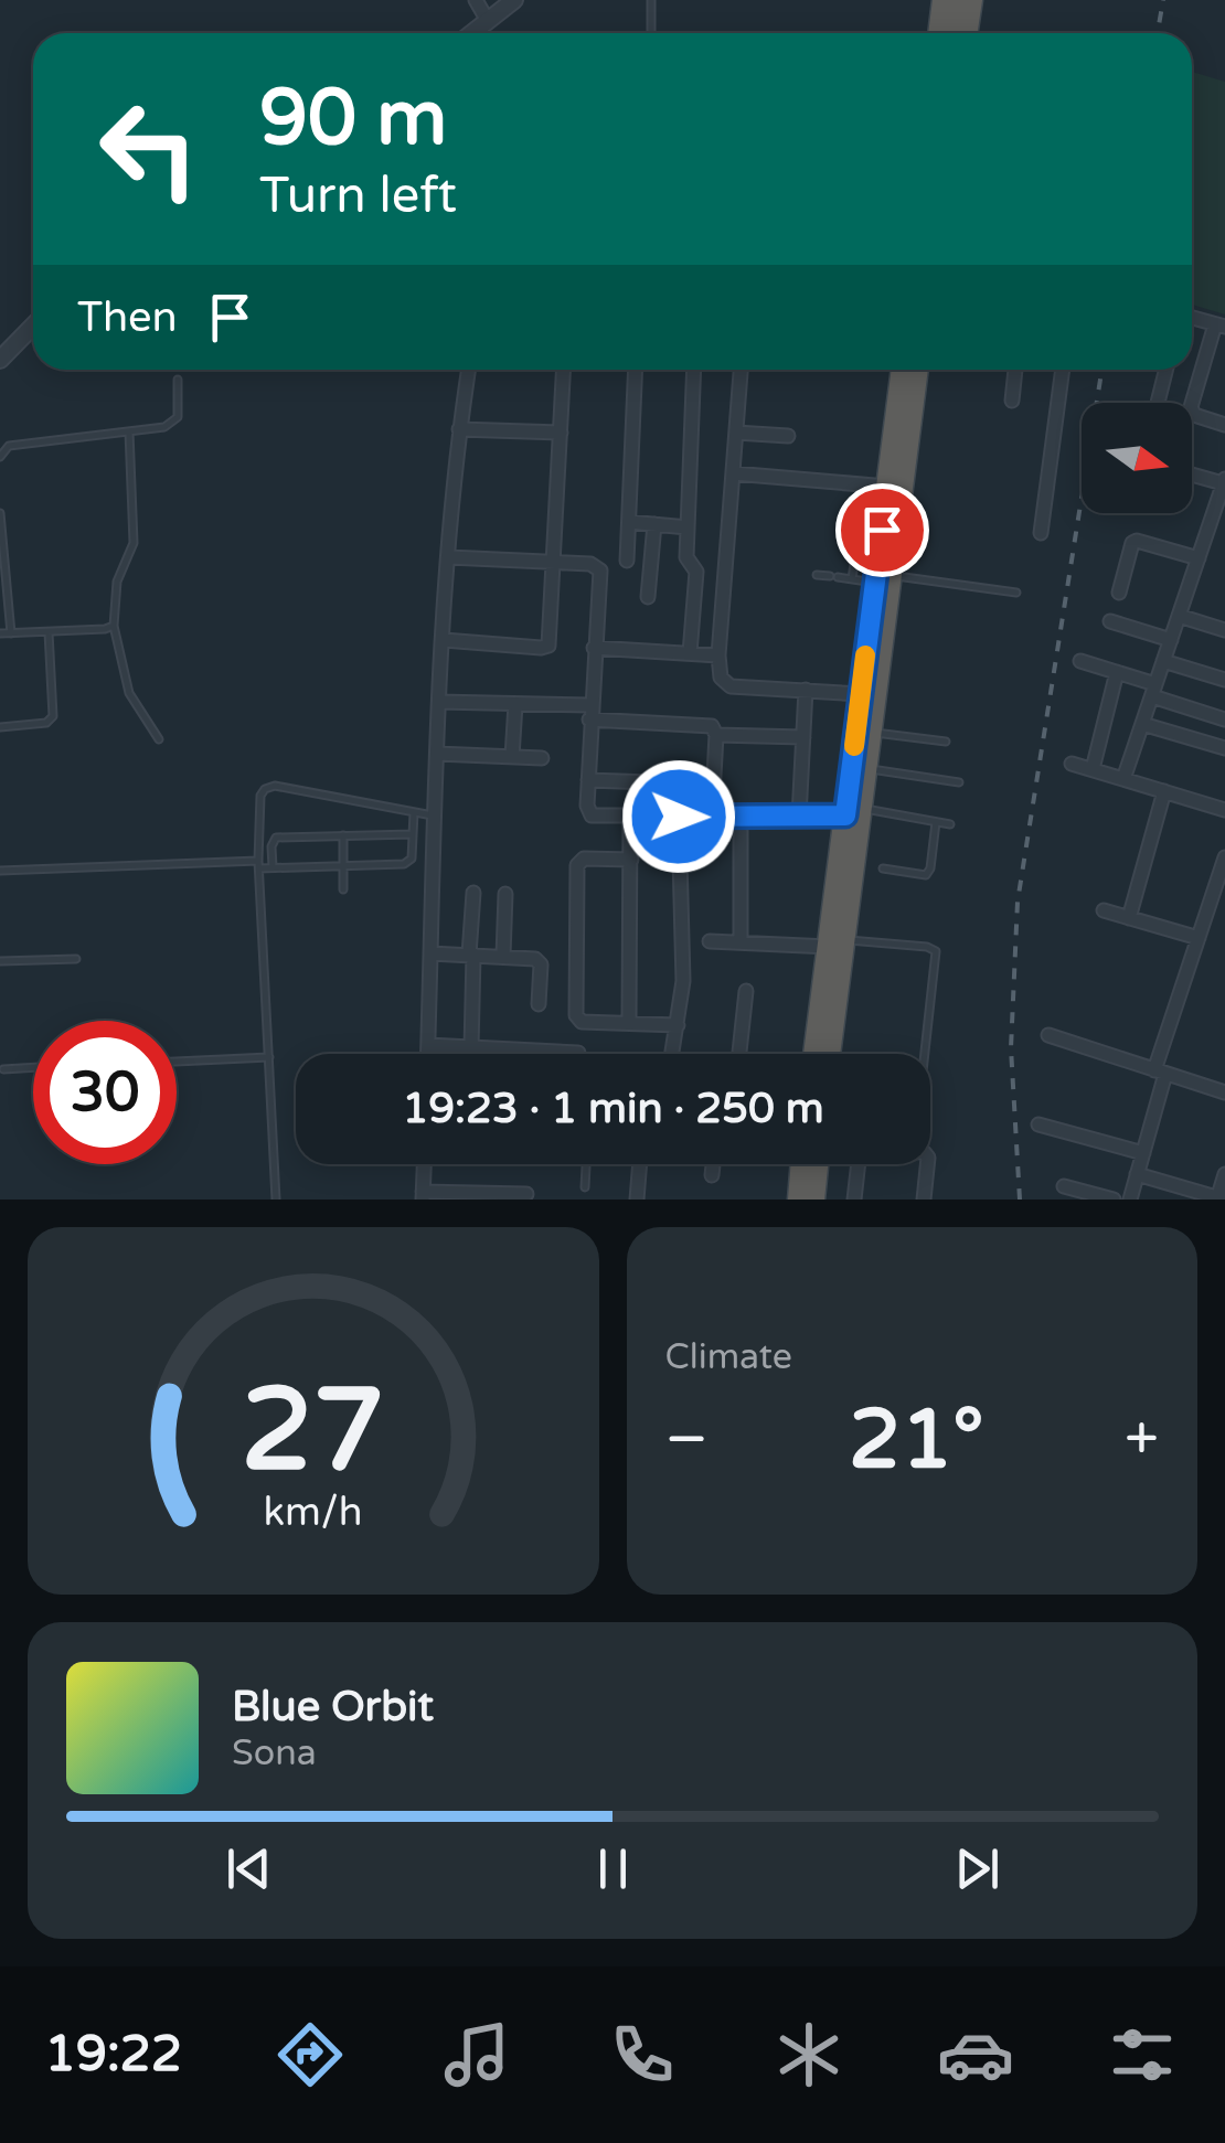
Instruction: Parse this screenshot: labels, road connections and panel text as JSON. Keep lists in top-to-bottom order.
{
  "north": "right",
  "page": {
    "turn": ["90 m", "Turn left"],
    "then": "Then",
    "limit": "30",
    "trip": "19:23 · 1 min · 250 m",
    "tile": "Climate",
    "heat": ["−", "21°", "+"],
    "song": ["Blue Orbit", "Sona"],
    "tabs": "19:22",
    "gauge": ["27", "km/h"]
  }
}
